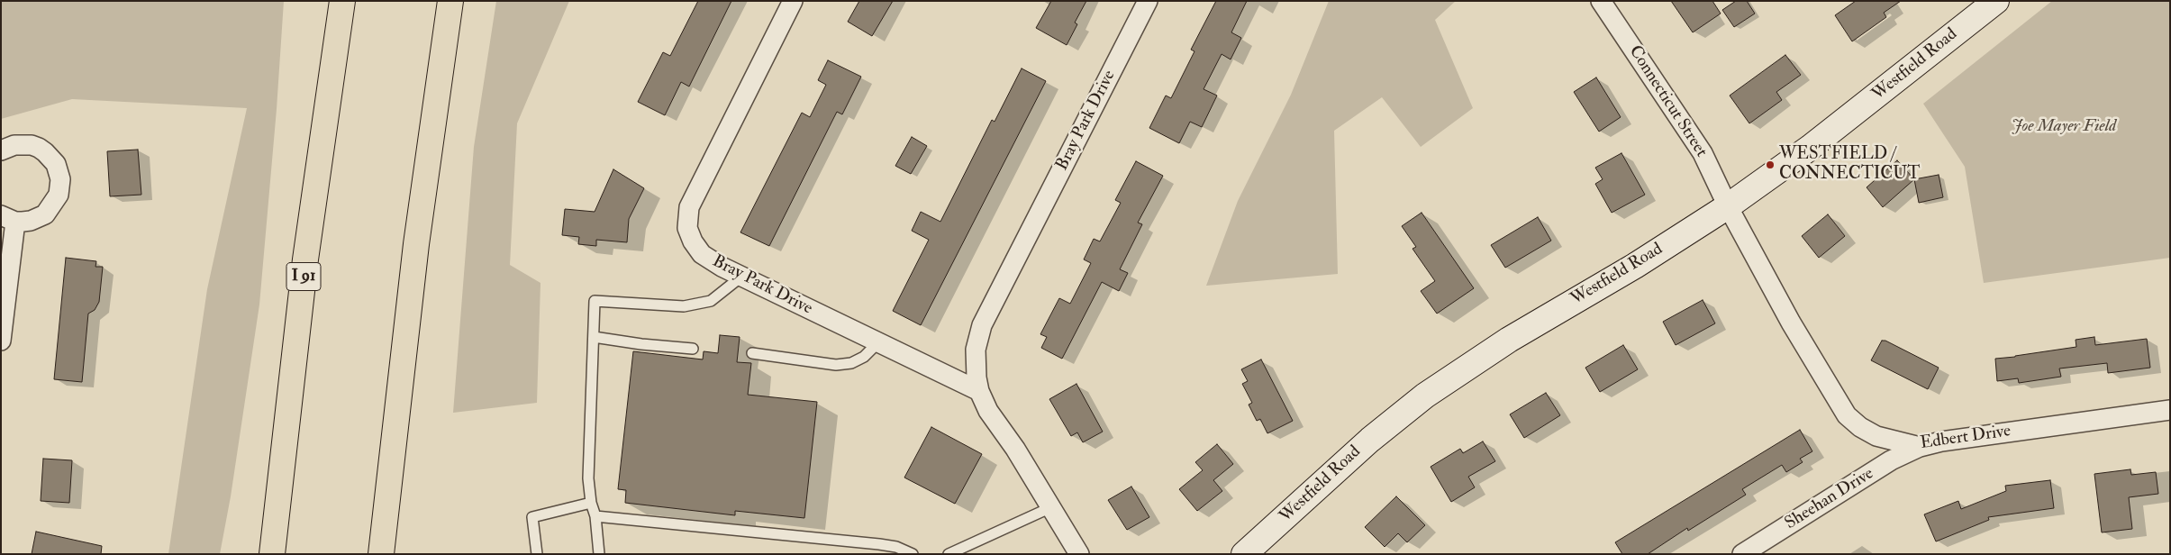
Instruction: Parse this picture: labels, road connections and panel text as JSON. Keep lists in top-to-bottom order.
{
  "streets": {
    "highway": ["I 91"],
    "main road": ["Westfield Road"],
    "street": [
      "Connecticut Street",
      "Bray Park Drive",
      "Edbert Drive",
      "Sheehan Drive"
    ]
  },
  "crossings": [
    ["Westfield Road", "Connecticut Street"],
    ["Westfield Road", "Edbert Drive"],
    ["Connecticut Street", "Edbert Drive"],
    ["Edbert Drive", "Sheehan Drive"]
  ],
  "parks": ["Joe Mayer Field"],
  "places": ["WESTFIELD / CONNECTICUT"]
}
